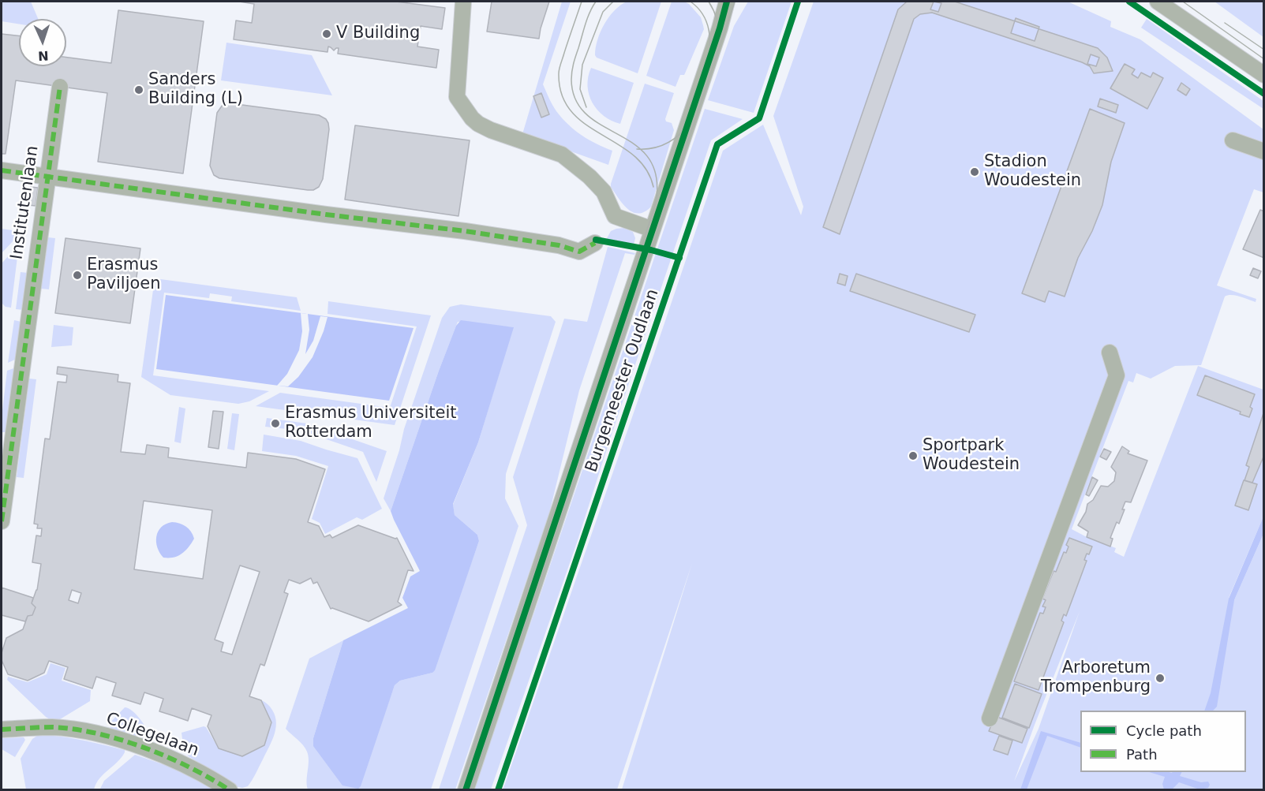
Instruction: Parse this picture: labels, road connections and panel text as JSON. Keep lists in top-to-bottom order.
{
  "streets": {
    "street": ["Institutenlaan", "Burgemeester Oudlaan", "Collegelaan"]
  },
  "places": [
    "V Building",
    "Sanders Building (L)",
    "Stadion Woudestein",
    "Erasmus Paviljoen",
    "Erasmus Universiteit Rotterdam",
    "Sportpark Woudestein",
    "Arboretum Trompenburg"
  ],
  "legend": ["Cycle path", "Path"],
  "north": "bottom"
}
